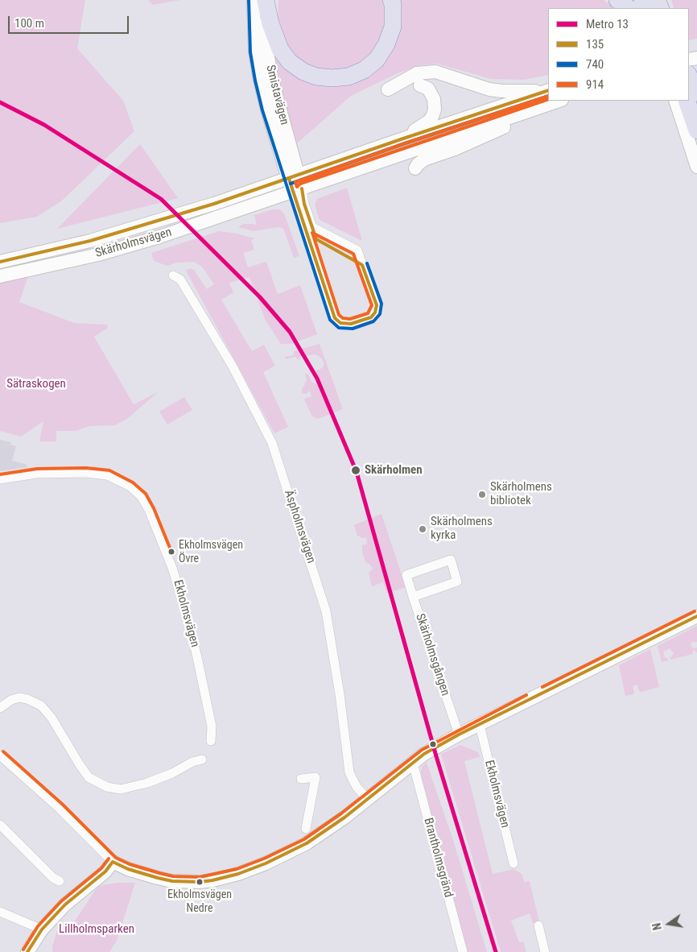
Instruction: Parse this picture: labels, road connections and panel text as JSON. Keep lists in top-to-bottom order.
{
  "streets": {
    "main road": ["Smistavägen", "Skärholmsvägen"],
    "street": [
      "Äspholmsvägen",
      "Ekholmsvägen",
      "Skärholmsgången",
      "Brantholmsgränd"
    ]
  },
  "crossings": [
    ["Smistavägen", "Skärholmsvägen"]
  ],
  "parks": ["Sätraskogen", "Lillholmsparken"],
  "places": [
    "Skärholmen",
    "Skärholmens bibliotek",
    "Skärholmens kyrka",
    "Ekholmsvägen Övre",
    "Ekholmsvägen Nedre"
  ],
  "lines": [
    "transit line 740",
    "transit line 135",
    "transit line 914",
    "metro line 13"
  ],
  "legend": [
    "Metro 13",
    "135",
    "740",
    "914"
  ],
  "scale_bar": "100 m",
  "north": "left"
}
